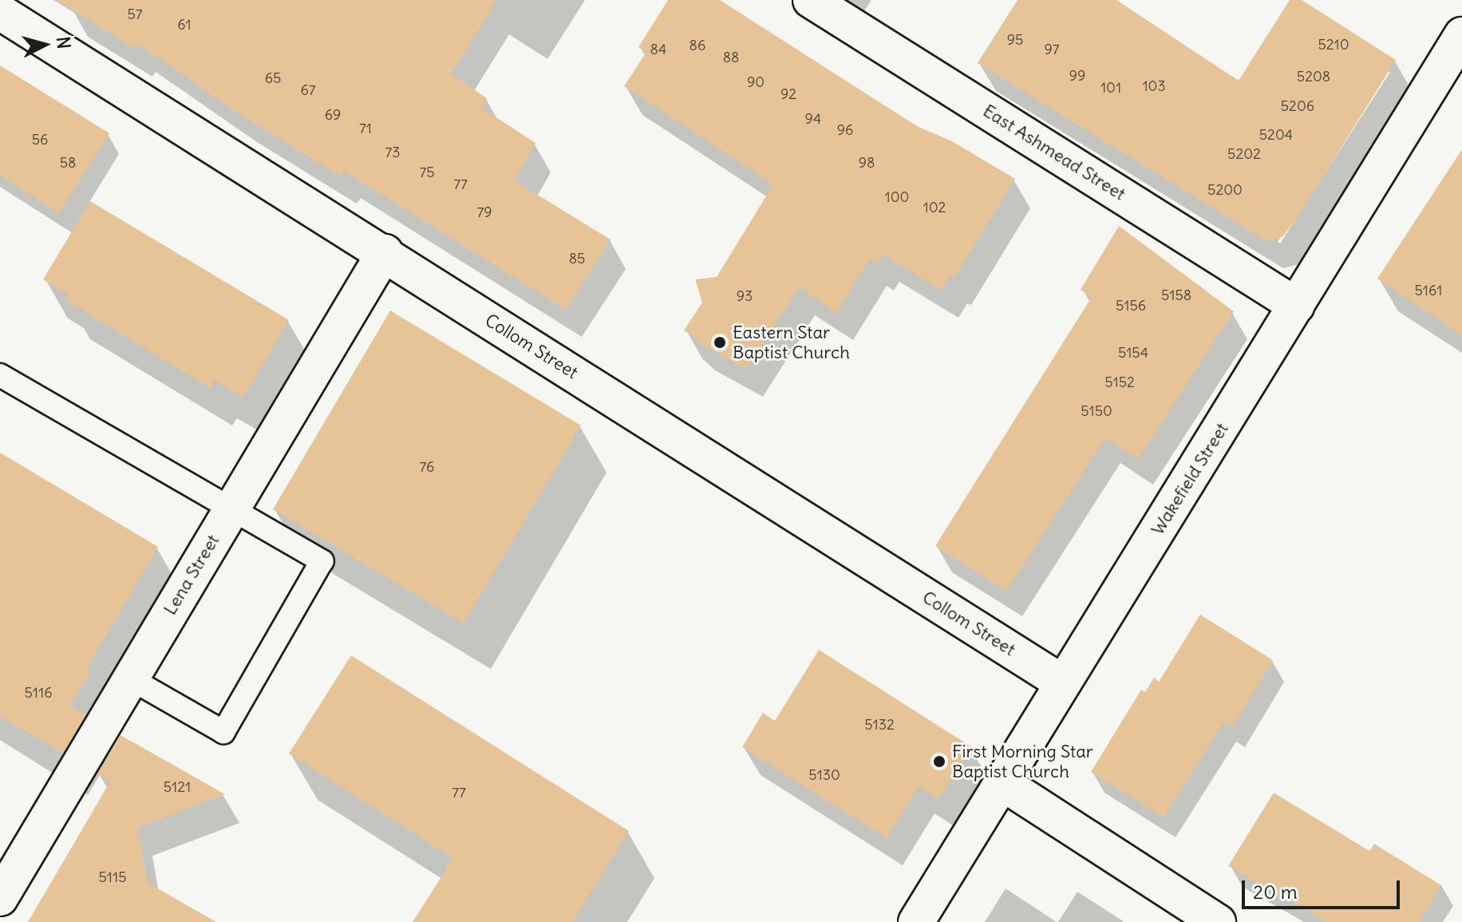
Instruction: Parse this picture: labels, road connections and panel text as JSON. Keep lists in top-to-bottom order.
{
  "streets": {
    "street": [
      "East Ashmead Street",
      "Collom Street",
      "Wakefield Street",
      "Lena Street"
    ]
  },
  "crossings": [
    ["East Ashmead Street", "Wakefield Street"],
    ["Collom Street", "Wakefield Street"],
    ["Collom Street", "Lena Street"]
  ],
  "places": ["Eastern Star Baptist Church", "First Morning Star Baptist Church"],
  "house_numbers": [
    "57",
    "61",
    "95",
    "5210",
    "86",
    "84",
    "97",
    "88",
    "99",
    "5208",
    "65",
    "90",
    "103",
    "101",
    "67",
    "92",
    "5206",
    "69",
    "94",
    "71",
    "96",
    "5204",
    "56",
    "73",
    "5202",
    "58",
    "98",
    "75",
    "77",
    "5200",
    "100",
    "102",
    "79",
    "85",
    "5161",
    "5158",
    "93",
    "5156",
    "5154",
    "5152",
    "5150",
    "76",
    "5116",
    "5132",
    "5130",
    "5121",
    "77",
    "5115"
  ],
  "scale_bar": "20 m",
  "north": "right"
}
